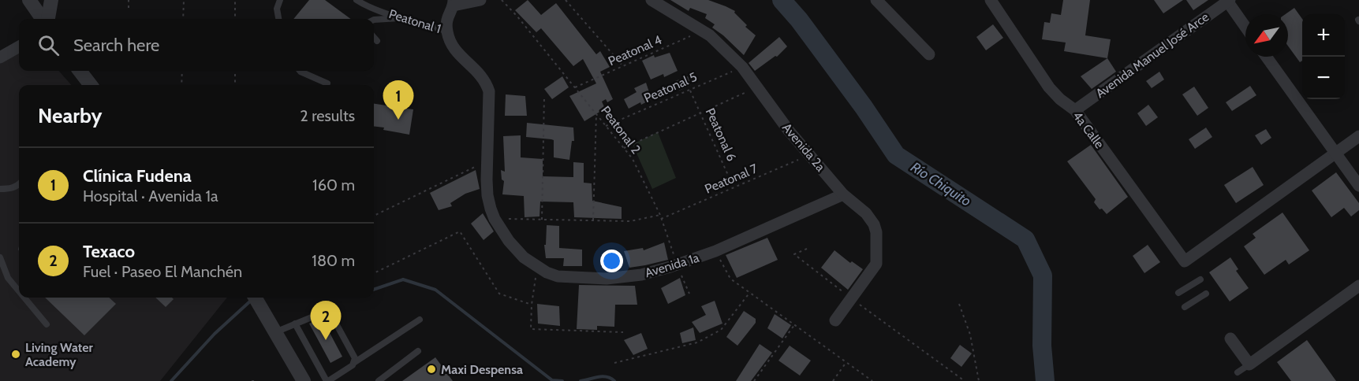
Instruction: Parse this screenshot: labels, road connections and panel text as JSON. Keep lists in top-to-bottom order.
{
  "streets": {
    "street": [
      "Avenida Manuel José Arce",
      "4a Calle",
      "Avenida 2a",
      "Avenida 1a"
    ],
    "lane": ["Peatonal 1"],
    "path": [
      "Peatonal 4",
      "Peatonal 5",
      "Peatonal 2",
      "Peatonal 6",
      "Peatonal 7"
    ]
  },
  "crossings": [
    ["Peatonal 1", "Avenida 1a"],
    ["Peatonal 4", "Peatonal 2"],
    ["Peatonal 4", "Avenida 2a"],
    ["Avenida Manuel José Arce", "4a Calle"],
    ["Peatonal 5", "Peatonal 2"],
    ["Peatonal 5", "Peatonal 6"],
    ["Peatonal 5", "Avenida 2a"],
    ["Peatonal 2", "Peatonal 7"],
    ["Peatonal 2", "Avenida 1a"],
    ["Peatonal 6", "Peatonal 7"],
    ["Avenida 2a", "Peatonal 7"],
    ["Avenida 2a", "Avenida 1a"]
  ],
  "water": ["Río Chiquito"],
  "places": ["Living Water Academy", "Maxi Despensa"],
  "north": "bottom left",
  "page": {
    "map_buttons": ["+", "−"],
    "search": "Search here",
    "pins": ["1", "2"],
    "heading": ["Nearby", "2 results"],
    "list": [
      {
        "mark": "1",
        "name": "Clínica Fudena",
        "note": "Hospital · Avenida 1a",
        "value": "160 m"
      },
      {
        "mark": "2",
        "name": "Texaco",
        "note": "Fuel · Paseo El Manchén",
        "value": "180 m"
      }
    ]
  }
}
